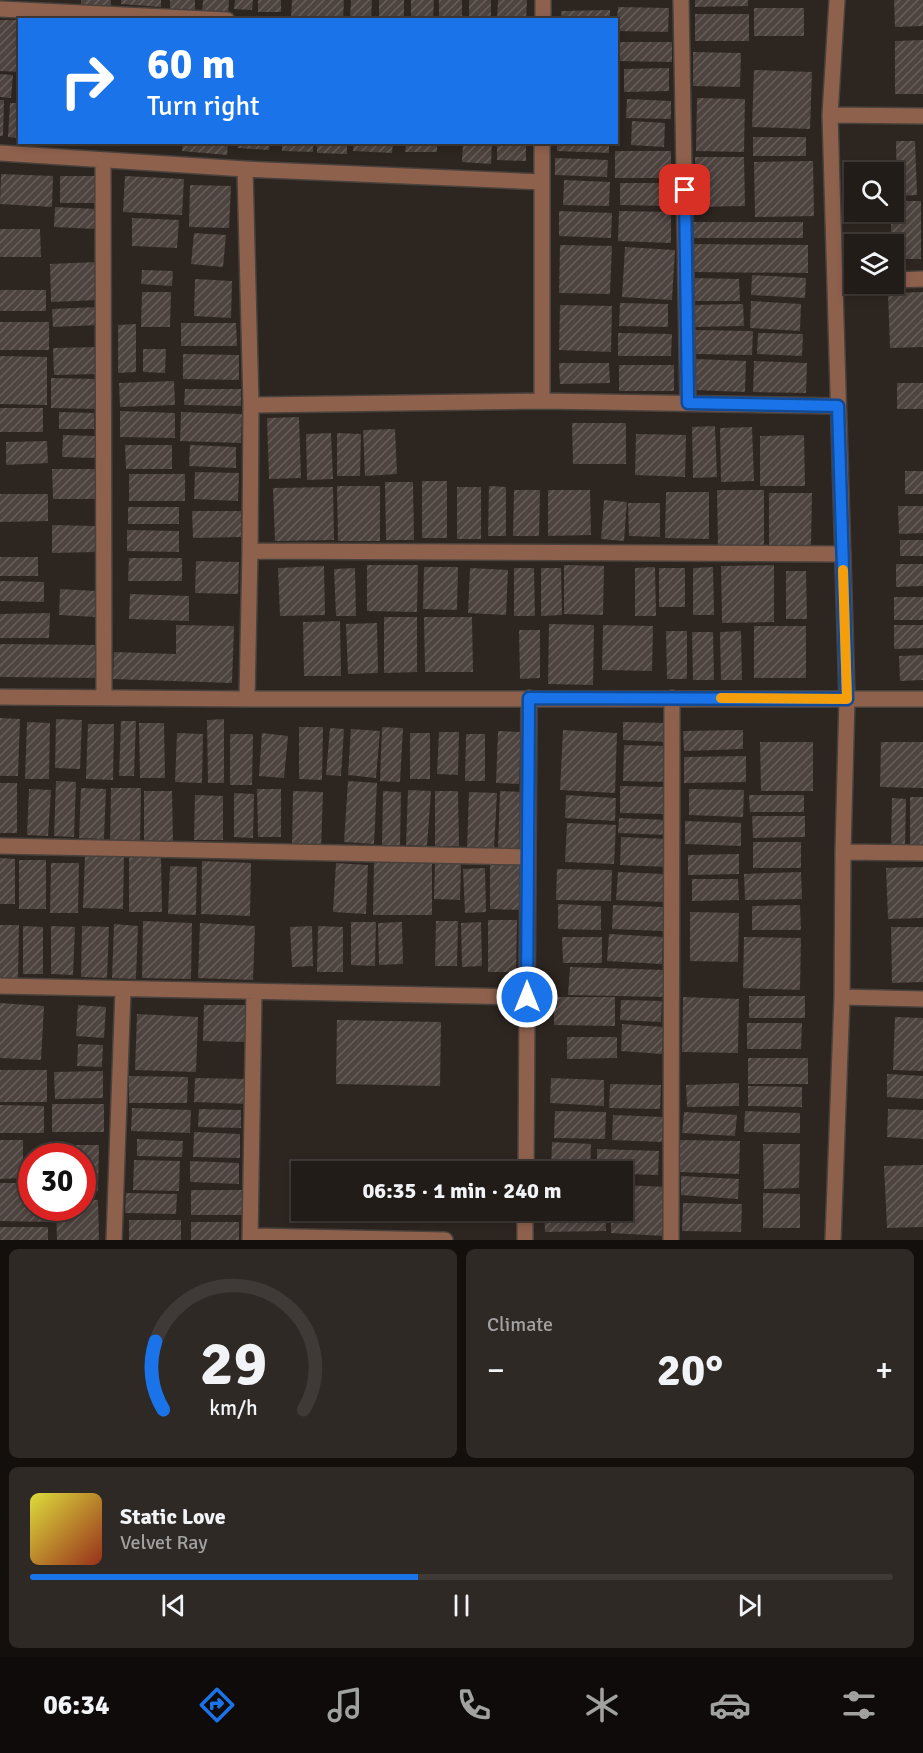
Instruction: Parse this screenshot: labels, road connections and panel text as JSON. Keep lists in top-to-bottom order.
{
  "page": {
    "turn": ["60 m", "Turn right"],
    "limit": "30",
    "trip": "06:35 · 1 min · 240 m",
    "tile": "Climate",
    "heat": ["−", "20°", "+"],
    "song": ["Static Love", "Velvet Ray"],
    "tabs": "06:34",
    "gauge": ["29", "km/h"]
  }
}
